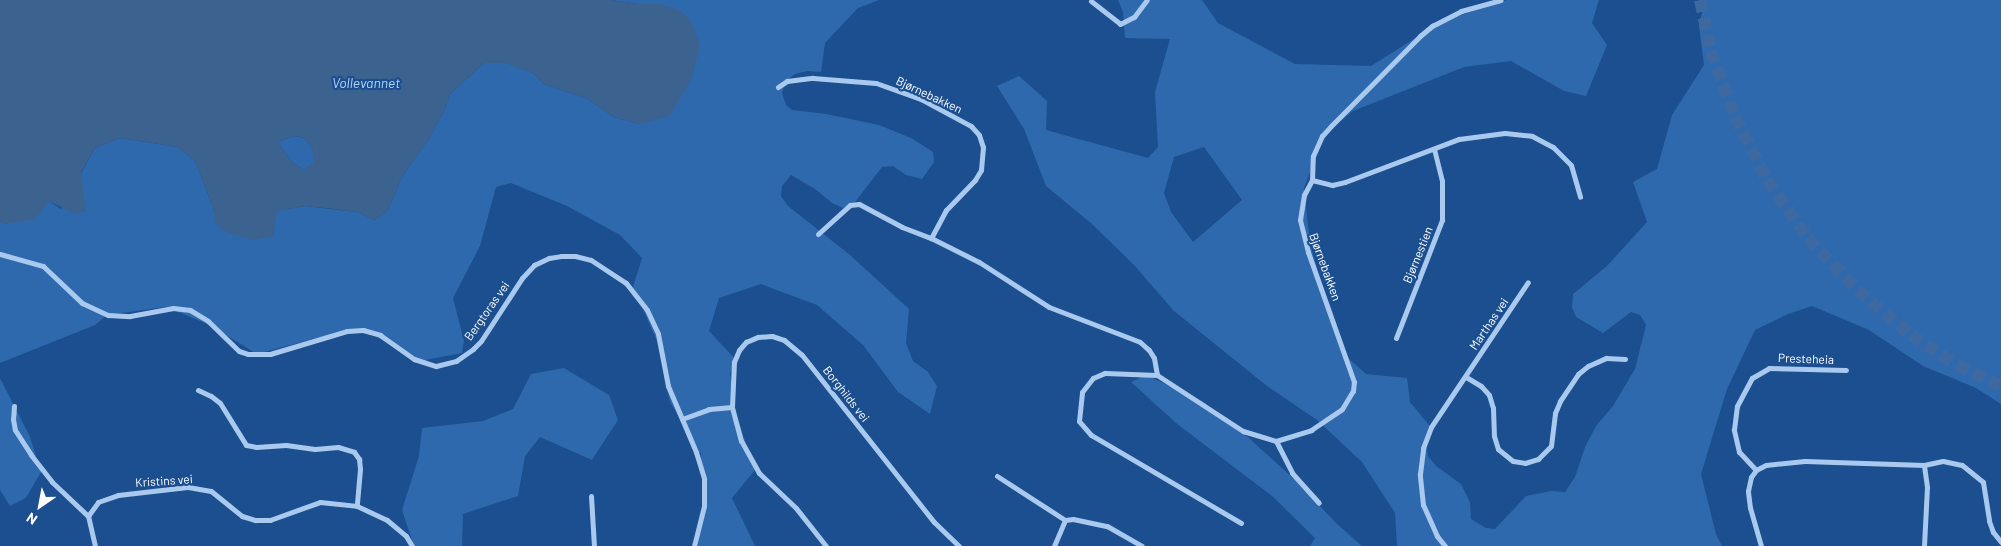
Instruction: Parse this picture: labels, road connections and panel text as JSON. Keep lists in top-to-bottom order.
{
  "streets": {
    "street": [
      "Bjørnebakken",
      "Bjørnestien",
      "Bergtoras vei",
      "Marthas vei",
      "Presteheia",
      "Borghilds vei",
      "Kristins vei"
    ]
  },
  "water": ["Vollevannet"],
  "north": "bottom left"
}
